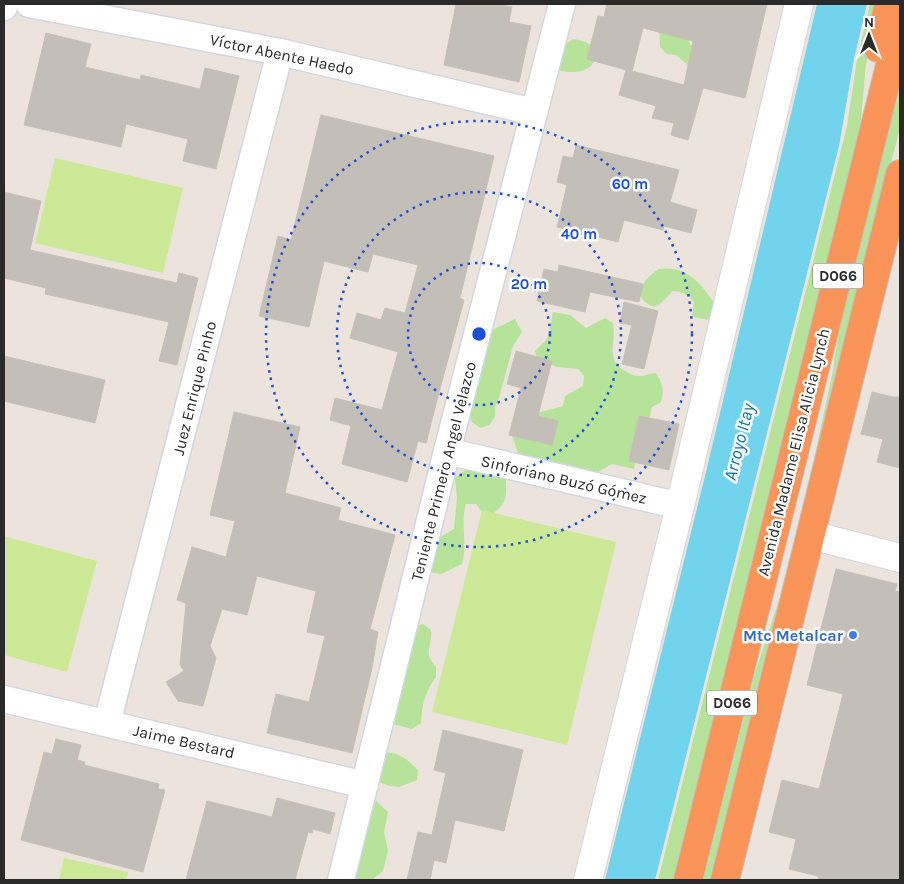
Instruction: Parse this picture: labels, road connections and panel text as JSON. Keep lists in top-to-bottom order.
{
  "streets": {
    "highway": ["D066", "Avenida Madame Elisa Alicia Lynch"],
    "street": [
      "Víctor Abente Haedo",
      "Juez Enrique Pinho",
      "Teniente Primero Angel Velazco",
      "Sinforiano Buzó Gómez",
      "Jaime Bestard"
    ]
  },
  "crossings": [
    ["Víctor Abente Haedo", "Juez Enrique Pinho"],
    ["Víctor Abente Haedo", "Teniente Primero Angel Velazco"],
    ["Juez Enrique Pinho", "Jaime Bestard"],
    ["Teniente Primero Angel Velazco", "Sinforiano Buzó Gómez"],
    ["Teniente Primero Angel Velazco", "Jaime Bestard"]
  ],
  "water": ["Arroyo Itay"],
  "places": ["Mtc Metalcar"],
  "north": "top",
  "rings": ["60 m", "40 m", "20 m"]
}
